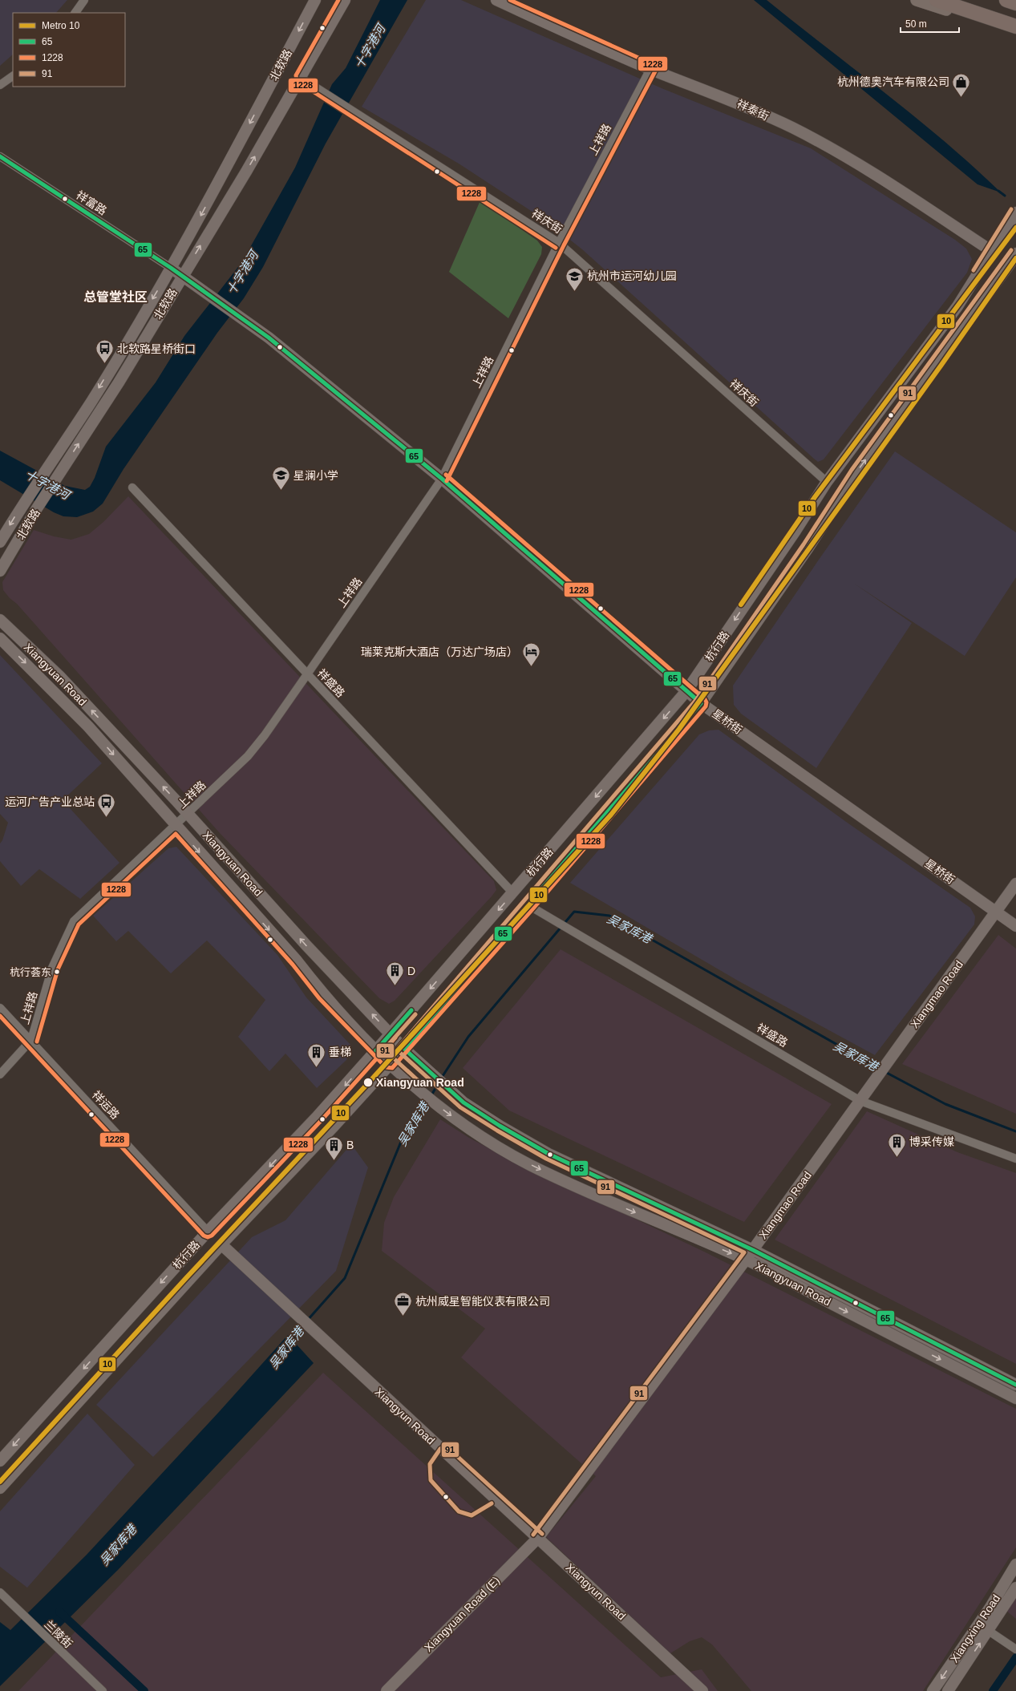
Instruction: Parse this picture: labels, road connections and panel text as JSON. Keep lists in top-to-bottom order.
{
  "streets": {
    "main road": [
      "北软路",
      "祥泰街",
      "杭行路",
      "Xiangyuan Road",
      "星桥街",
      "Xiangmao Road",
      "Xiangyun Road",
      "Xiangyuan Road (E)",
      "Xiangxing Road"
    ],
    "street": [
      "上祥路",
      "祥富路",
      "祥庆街",
      "祥盛路",
      "祥运路",
      "兰陵街"
    ]
  },
  "crossings": [
    ["北软路", "祥富路"],
    ["北软路", "祥庆街"],
    ["北软路", "星桥街"],
    ["祥泰街", "上祥路"],
    ["祥泰街", "杭行路"],
    ["上祥路", "祥庆街"],
    ["上祥路", "Xiangyuan Road"],
    ["上祥路", "祥盛路"],
    ["上祥路", "星桥街"],
    ["上祥路", "祥运路"],
    ["祥富路", "星桥街"],
    ["祥庆街", "杭行路"],
    ["杭行路", "Xiangyuan Road"],
    ["杭行路", "祥盛路"],
    ["杭行路", "星桥街"],
    ["杭行路", "祥运路"],
    ["杭行路", "Xiangyun Road"],
    ["Xiangyuan Road", "Xiangmao Road"],
    ["祥盛路", "Xiangmao Road"],
    ["星桥街", "Xiangmao Road"],
    ["Xiangmao Road", "Xiangyun Road"],
    ["Xiangmao Road", "Xiangyuan Road (E)"],
    ["Xiangyun Road", "Xiangyuan Road (E)"]
  ],
  "districts": ["总管堂社区"],
  "water": ["十字港河", "吴家库港"],
  "places": {
    "shop": ["杭州德奥汽车有限公司"],
    "school or university": ["杭州市运河幼儿园", "星澜小学"],
    "bus stop": ["北软路星桥街口", "运河广告产业总站"],
    "hotel": ["瑞莱克斯大酒店（万达广场店）"],
    "other": ["杭行荟东", "Xiangyuan Road"],
    "building": [
      "D",
      "垂梯",
      "博采传媒",
      "B"
    ],
    "office": ["杭州威星智能仪表有限公司"]
  },
  "lines": [
    "transit line 1228",
    "transit line 65",
    "transit line 91",
    "metro line 10"
  ],
  "legend": [
    "Metro 10",
    "65",
    "1228",
    "91"
  ],
  "scale_bar": "50 m"
}
